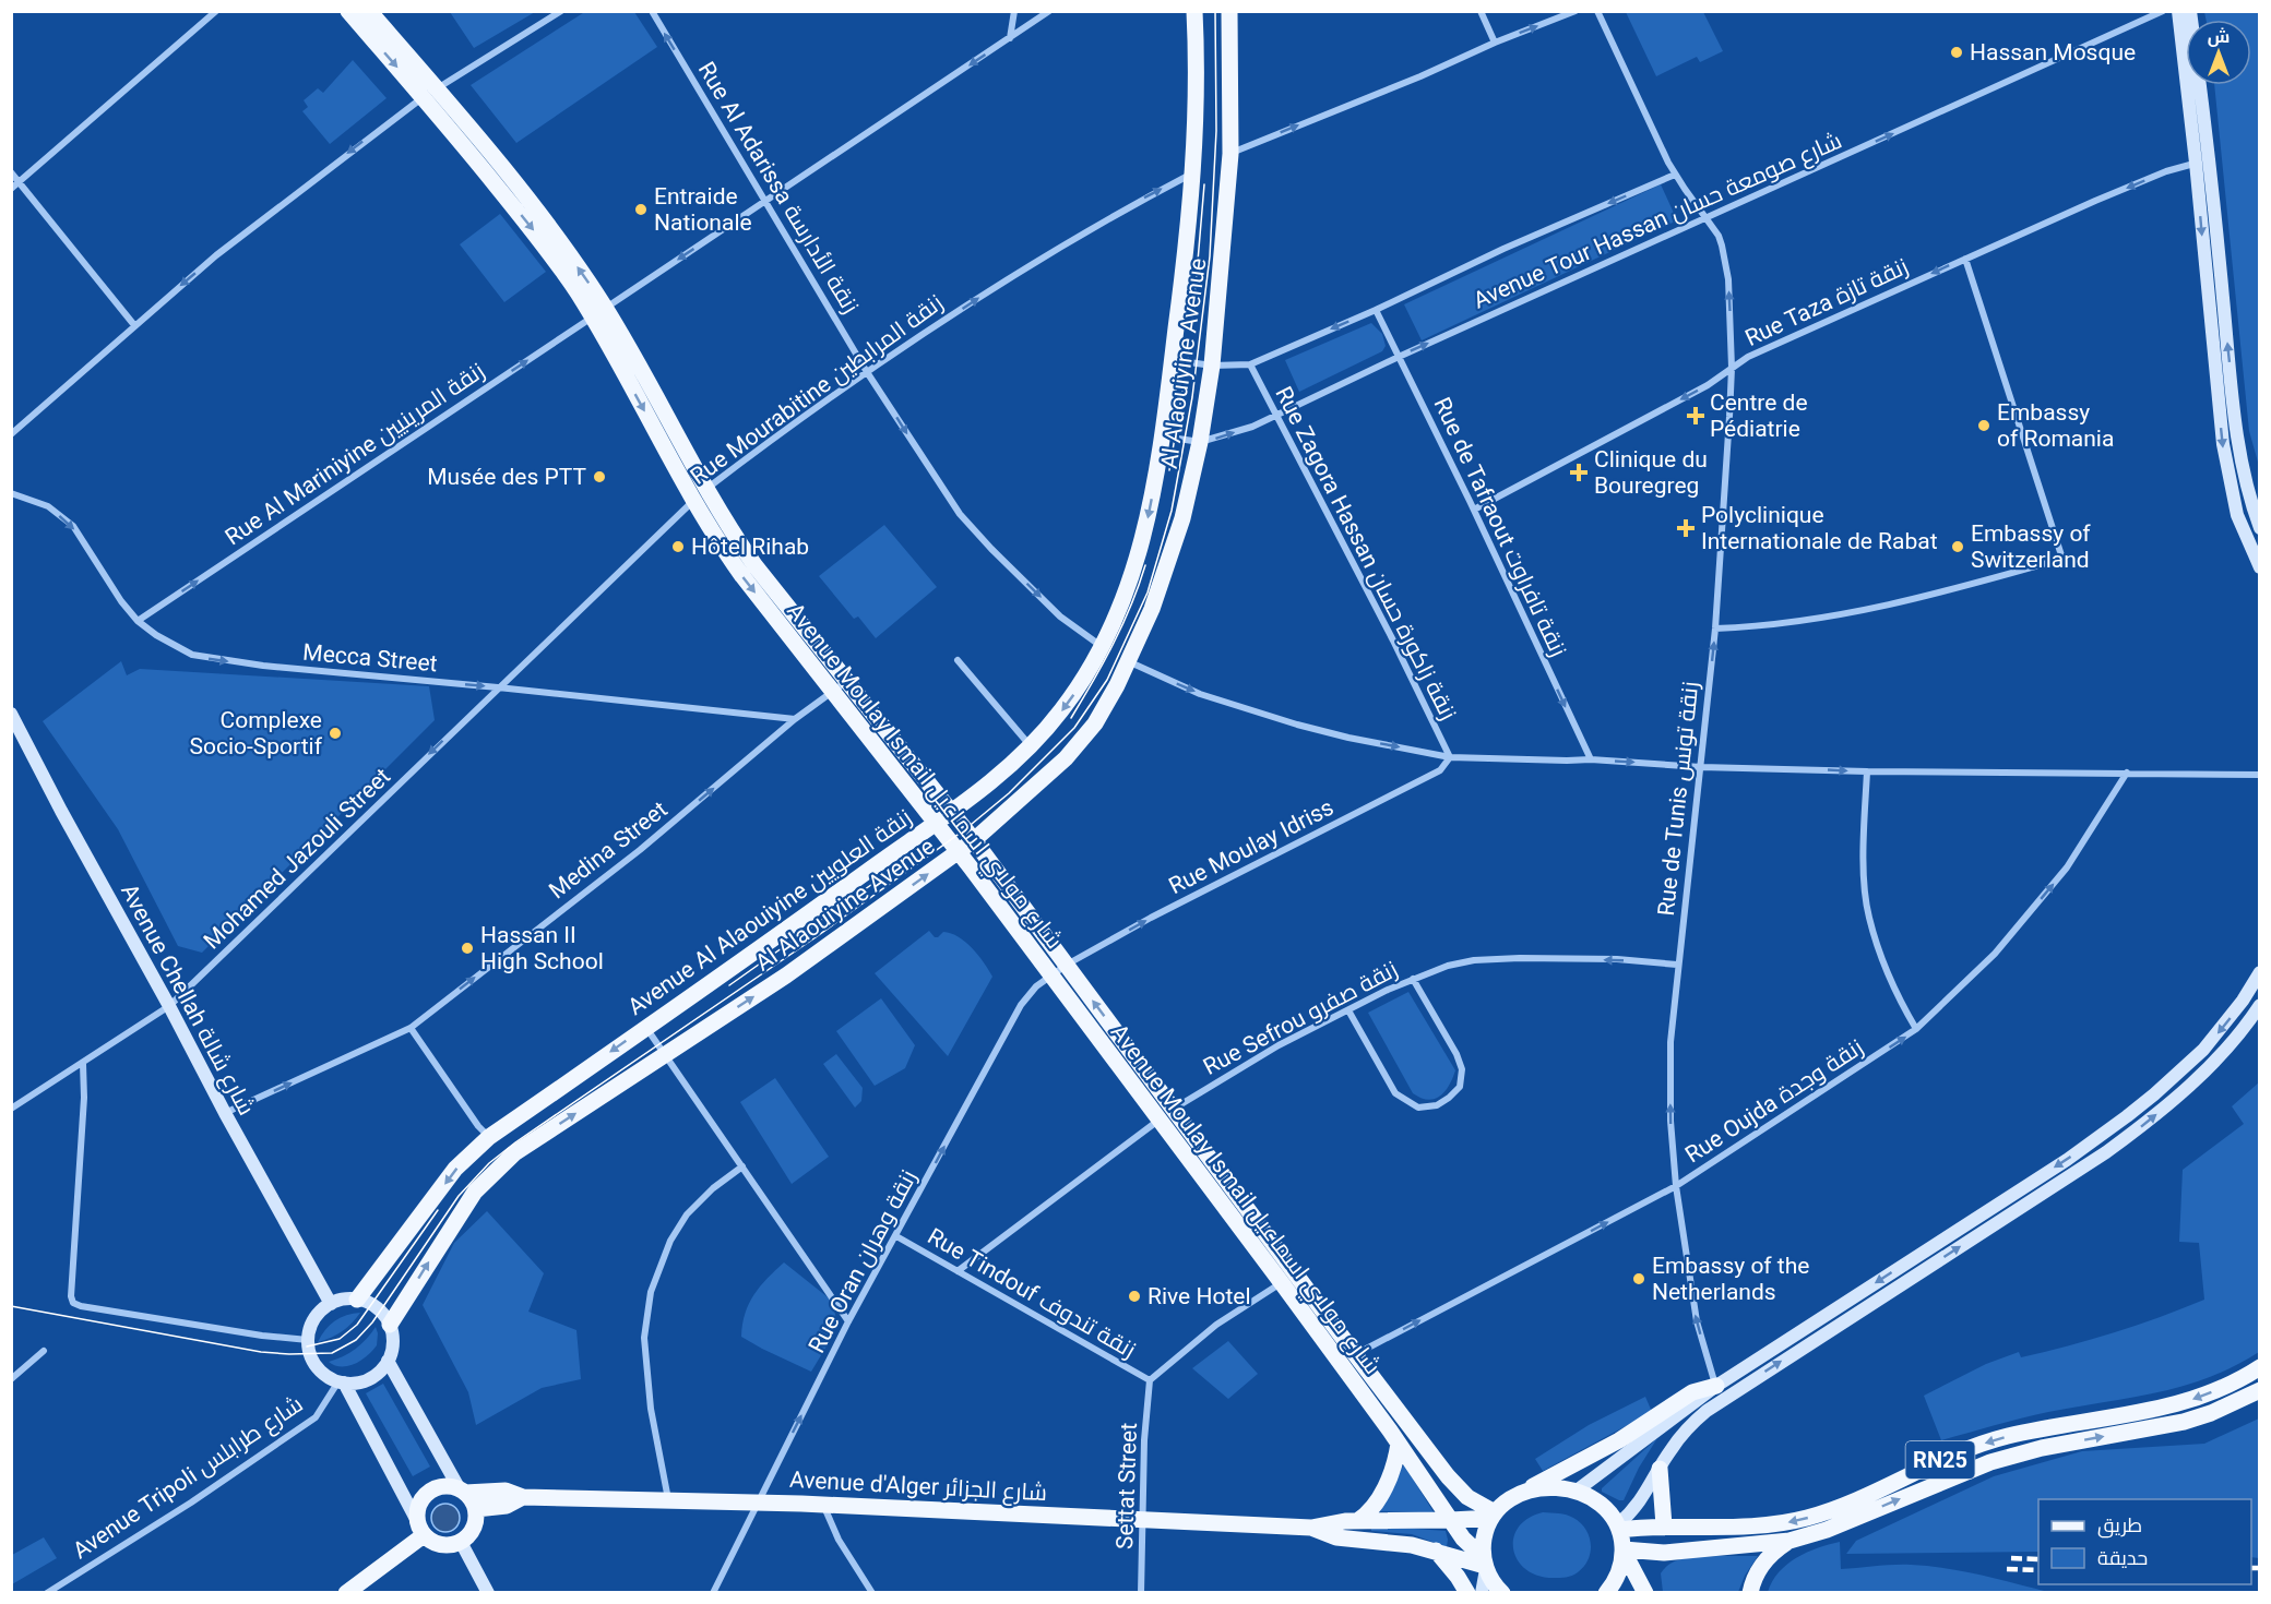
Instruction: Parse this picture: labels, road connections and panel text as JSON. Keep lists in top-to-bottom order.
{
  "streets": {
    "main road": [
      "Al Alaouiyine Avenue",
      "Avenue Moulay Ismail شارع مولاي اسماعيل",
      "Avenue Al Alaouiyine زنقة العلويين",
      "RN25",
      "Avenue d'Alger شارع الجزائر"
    ],
    "street": [
      "Rue Al Adarissa زنقة الأدارسة",
      "Avenue Tour Hassan شارع صومعة حسان",
      "Rue Taza زنقة تازة",
      "Rue Mourabitine زنقة المرابطين",
      "Rue Al Mariniyine زنقة المرينيين",
      "Rue de Tafraout زنقة تافراوت",
      "Rue Zagora Hassan زنقة زاكورة حسان",
      "Mecca Street",
      "Rue de Tunis زنقة تونس",
      "Rue Moulay Idriss",
      "Medina Street",
      "Mohamed Jazouli Street",
      "Avenue Chellah شارع شالة",
      "Rue Sefrou زنقة صفرو",
      "Rue Oujda زنقة وجدة",
      "Rue Oran زنقة وهران",
      "Rue Tindouf زنقة تندوف",
      "Avenue Tripoli شارع طرابلس",
      "Settat Street"
    ]
  },
  "crossings": [
    ["Rue Al Adarissa زنقة الأدارسة", "Rue Mourabitine زنقة المرابطين"],
    ["Rue Al Adarissa زنقة الأدارسة", "Rue Al Mariniyine زنقة المرينيين"],
    ["Rue Al Adarissa زنقة الأدارسة", "Avenue Al Alaouiyine زنقة العلويين"],
    ["Avenue Tour Hassan شارع صومعة حسان", "Al Alaouiyine Avenue"],
    ["Avenue Tour Hassan شارع صومعة حسان", "Rue de Tafraout زنقة تافراوت"],
    ["Avenue Tour Hassan شارع صومعة حسان", "Rue Zagora Hassan زنقة زاكورة حسان"],
    ["Avenue Tour Hassan شارع صومعة حسان", "Rue de Tunis زنقة تونس"],
    ["Avenue Tour Hassan شارع صومعة حسان", "Avenue Al Alaouiyine زنقة العلويين"],
    ["Rue Taza زنقة تازة", "Rue de Tafraout زنقة تافراوت"],
    ["Rue Taza زنقة تازة", "Rue de Tunis زنقة تونس"],
    ["Al Alaouiyine Avenue", "Avenue Moulay Ismail شارع مولاي اسماعيل"],
    ["Al Alaouiyine Avenue", "Avenue Al Alaouiyine زنقة العلويين"],
    ["Al Alaouiyine Avenue", "Avenue Chellah شارع شالة"],
    ["Al Alaouiyine Avenue", "Avenue Tripoli شارع طرابلس"],
    ["Rue Mourabitine زنقة المرابطين", "Mecca Street"],
    ["Rue Mourabitine زنقة المرابطين", "Avenue Moulay Ismail شارع مولاي اسماعيل"],
    ["Rue Mourabitine زنقة المرابطين", "Mohamed Jazouli Street"],
    ["Rue Mourabitine زنقة المرابطين", "Avenue Al Alaouiyine زنقة العلويين"],
    ["Rue Al Mariniyine زنقة المرينيين", "Mecca Street"],
    ["Rue Al Mariniyine زنقة المرينيين", "Avenue Moulay Ismail شارع مولاي اسماعيل"],
    ["Rue Zagora Hassan زنقة زاكورة حسان", "Rue Moulay Idriss"],
    ["Mecca Street", "Medina Street"],
    ["Mecca Street", "Mohamed Jazouli Street"],
    ["Avenue Moulay Ismail شارع مولاي اسماعيل", "Rue Moulay Idriss"],
    ["Avenue Moulay Ismail شارع مولاي اسماعيل", "Medina Street"],
    ["Avenue Moulay Ismail شارع مولاي اسماعيل", "Avenue Al Alaouiyine زنقة العلويين"],
    ["Avenue Moulay Ismail شارع مولاي اسماعيل", "Rue Sefrou زنقة صفرو"],
    ["Avenue Moulay Ismail شارع مولاي اسماعيل", "Rue Oujda زنقة وجدة"],
    ["Avenue Moulay Ismail شارع مولاي اسماعيل", "Rue Oran زنقة وهران"],
    ["Avenue Moulay Ismail شارع مولاي اسماعيل", "Avenue d'Alger شارع الجزائر"],
    ["Rue de Tunis زنقة تونس", "Rue Sefrou زنقة صفرو"],
    ["Rue de Tunis زنقة تونس", "Rue Oujda زنقة وجدة"],
    ["Rue Moulay Idriss", "Rue Oran زنقة وهران"],
    ["Medina Street", "Avenue Chellah شارع شالة"],
    ["Mohamed Jazouli Street", "Avenue Chellah شارع شالة"],
    ["Avenue Al Alaouiyine زنقة العلويين", "Avenue Chellah شارع شالة"],
    ["Avenue Al Alaouiyine زنقة العلويين", "Avenue Tripoli شارع طرابلس"],
    ["Avenue Chellah شارع شالة", "Avenue Tripoli شارع طرابلس"],
    ["Rue Sefrou زنقة صفرو", "Rue Tindouf زنقة تندوف"],
    ["Rue Oran زنقة وهران", "Rue Tindouf زنقة تندوف"],
    ["Rue Oran زنقة وهران", "Avenue d'Alger شارع الجزائر"],
    ["Rue Tindouf زنقة تندوف", "Settat Street"],
    ["Avenue d'Alger شارع الجزائر", "Settat Street"]
  ],
  "one_way": [
    "Rue Taza زنقة تازة",
    "Al Alaouiyine Avenue",
    "Rue Mourabitine زنقة المرابطين",
    "Rue de Tafraout زنقة تافراوت",
    "Mecca Street",
    "Rue de Tunis زنقة تونس",
    "Rue Moulay Idriss",
    "Medina Street",
    "Mohamed Jazouli Street",
    "Avenue Al Alaouiyine زنقة العلويين",
    "Rue Oujda زنقة وجدة",
    "Rue Oran زنقة وهران"
  ],
  "places": {
    "other": [
      "Hassan Mosque",
      "Entraide Nationale",
      "Embassy of Romania",
      "Musée des PTT",
      "Hôtel Rihab",
      "Embassy of Switzerland",
      "Complexe Socio-Sportif",
      "Hassan II High School",
      "Embassy of the Netherlands",
      "Rive Hotel"
    ],
    "health": ["Centre de Pédiatrie", "Clinique du Bouregreg", "Polyclinique Internationale de Rabat"]
  },
  "legend": ["طريق", "حديقة"],
  "north": "top"
}
